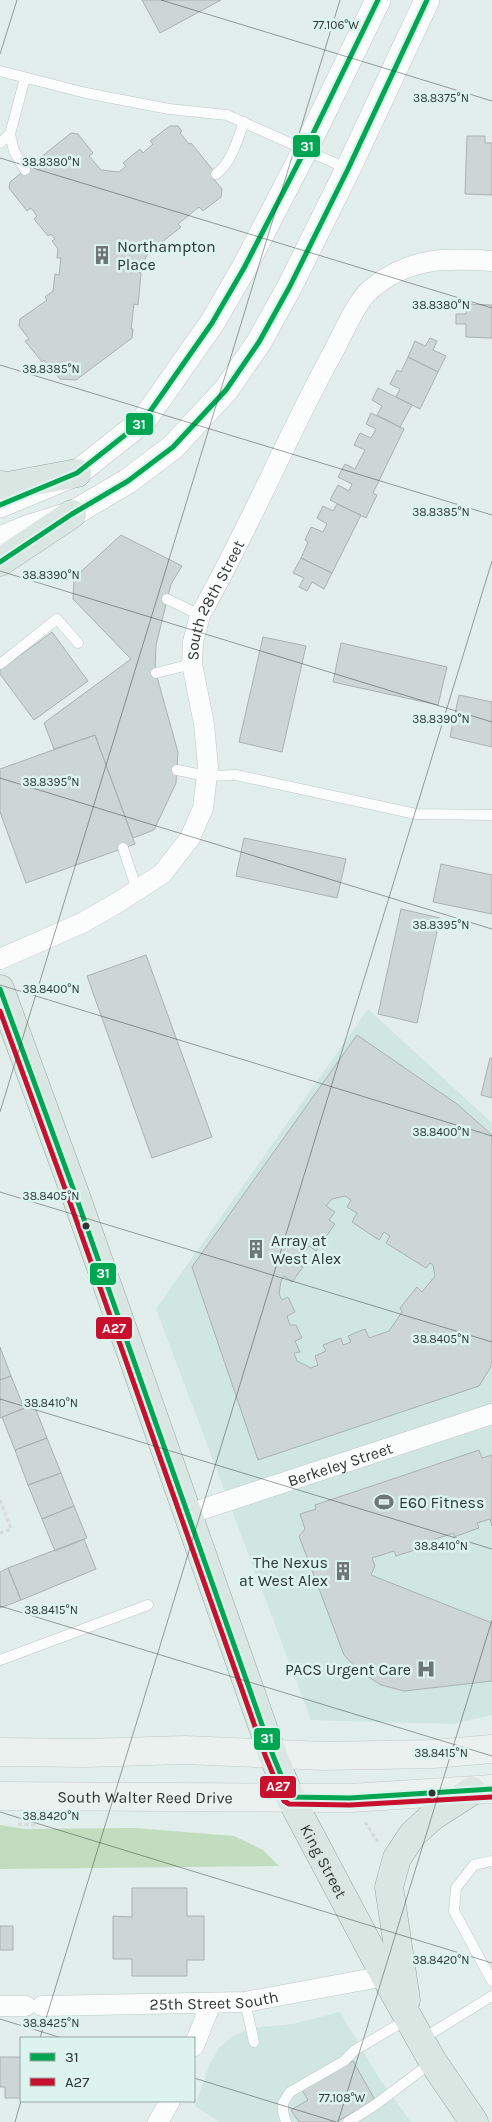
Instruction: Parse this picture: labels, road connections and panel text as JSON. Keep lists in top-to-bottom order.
{
  "streets": {
    "main road": ["South Walter Reed Drive", "King Street"],
    "street": ["South 28th Street", "Berkeley Street", "25th Street South"]
  },
  "crossings": [
    ["Berkeley Street", "King Street"],
    ["South Walter Reed Drive", "King Street"],
    ["King Street", "25th Street South"]
  ],
  "places": {
    "building": ["Northampton Place", "Array at West Alex", "The Nexus at West Alex"],
    "sports": ["E60 Fitness"],
    "hospital": ["PACS Urgent Care"]
  },
  "lines": ["transit line 31", "transit line A27"],
  "legend": ["31", "A27"],
  "coordinates": [
    "77.106°W",
    "38.8375°N",
    "38.8380°N",
    "38.8385°N",
    "38.8390°N",
    "38.8395°N",
    "38.8400°N",
    "38.8405°N",
    "38.8410°N",
    "38.8415°N",
    "38.8420°N",
    "38.8425°N",
    "77.108°W"
  ]
}
